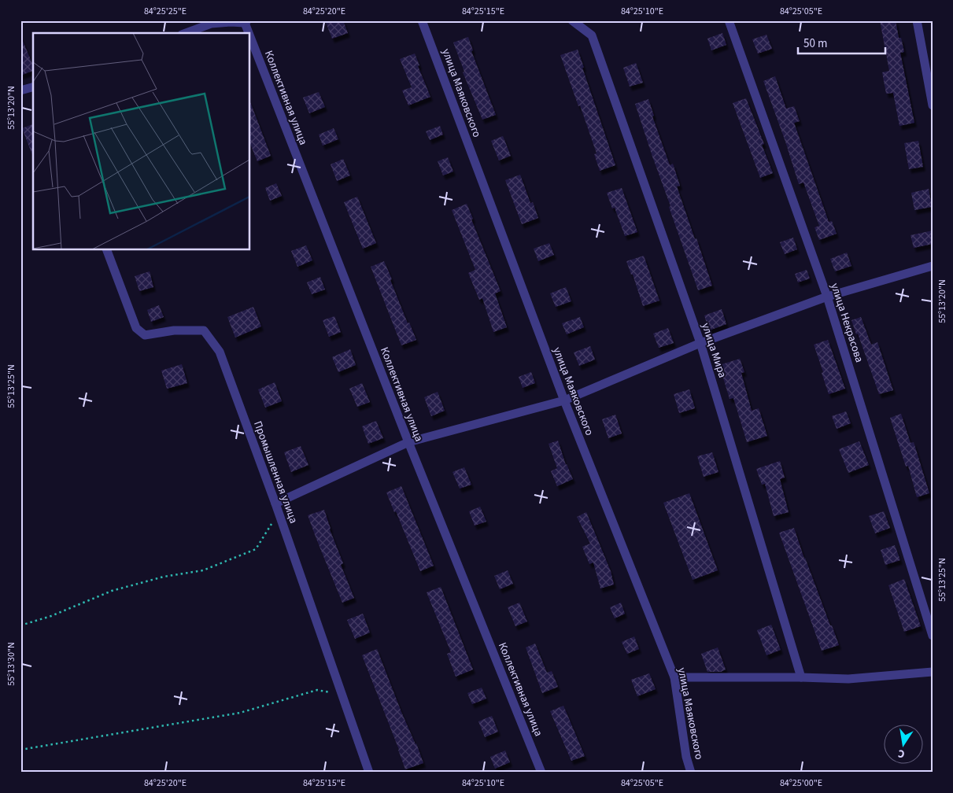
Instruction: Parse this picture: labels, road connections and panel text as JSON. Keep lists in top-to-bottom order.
{
  "streets": {
    "street": [
      "улица Маяковского",
      "Коллективная улица",
      "улица Некрасова",
      "улица Мира",
      "Промышленная улица"
    ]
  },
  "scale_bar": "50 m",
  "north": "bottom",
  "coordinates": [
    "84°25'25\"E",
    "84°25'20\"E",
    "84°25'15\"E",
    "84°25'10\"E",
    "84°25'05\"E",
    "55°13'20\"N",
    "55°13'25\"N",
    "55°13'30\"N",
    "84°25'00\"E"
  ]
}
